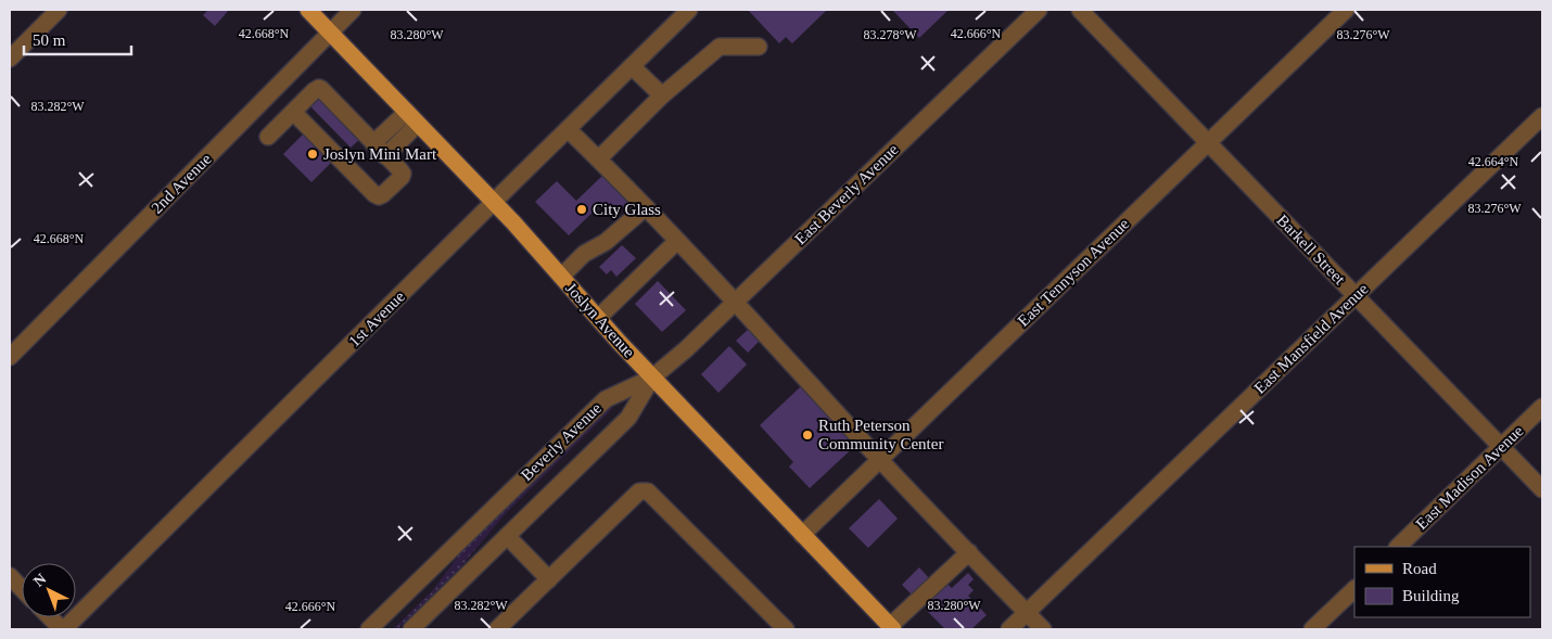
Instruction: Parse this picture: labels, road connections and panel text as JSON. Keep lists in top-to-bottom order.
{
  "streets": {
    "main road": ["Joslyn Avenue"],
    "street": [
      "2nd Avenue",
      "East Beverly Avenue",
      "Barkell Street",
      "East Tennyson Avenue",
      "1st Avenue",
      "East Mansfield Avenue",
      "Beverly Avenue",
      "East Madison Avenue"
    ]
  },
  "crossings": [
    ["2nd Avenue", "Joslyn Avenue"],
    ["East Beverly Avenue", "Joslyn Avenue"],
    ["East Beverly Avenue", "Beverly Avenue"],
    ["Barkell Street", "East Tennyson Avenue"],
    ["Barkell Street", "East Mansfield Avenue"],
    ["Barkell Street", "East Madison Avenue"],
    ["East Tennyson Avenue", "Joslyn Avenue"],
    ["1st Avenue", "Joslyn Avenue"],
    ["Joslyn Avenue", "Beverly Avenue"]
  ],
  "places": ["Joslyn Mini Mart", "City Glass", "Ruth Peterson Community Center"],
  "legend": ["Road", "Building"],
  "scale_bar": "50 m",
  "north": "top left",
  "coordinates": [
    "42.668°N",
    "42.666°N",
    "83.280°W",
    "83.278°W",
    "83.276°W",
    "83.282°W",
    "42.664°N"
  ]
}
